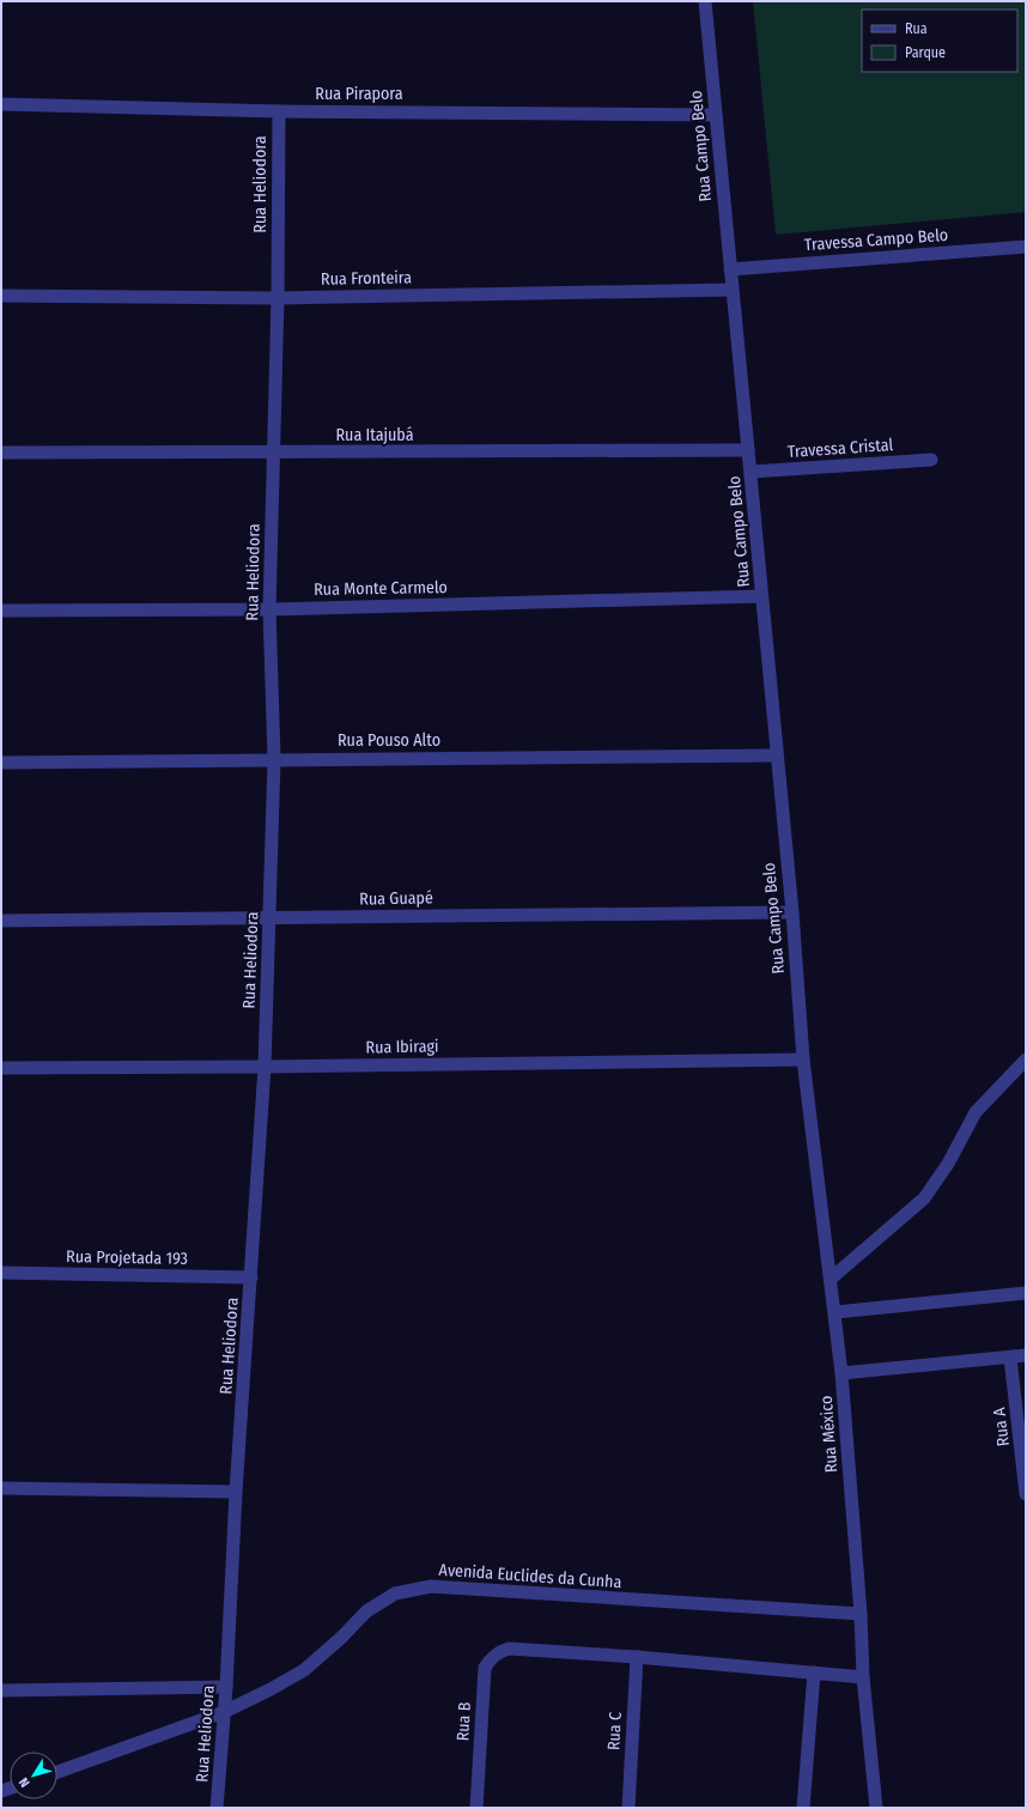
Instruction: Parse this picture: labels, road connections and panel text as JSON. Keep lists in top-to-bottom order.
{
  "streets": {
    "street": [
      "Rua Pirapora",
      "Rua Campo Belo",
      "Rua Heliodora",
      "Travessa Campo Belo",
      "Rua Fronteira",
      "Rua Itajubá",
      "Travessa Cristal",
      "Rua Monte Carmelo",
      "Rua Pouso Alto",
      "Rua Guapé",
      "Rua Ibiragi",
      "Rua Projetada 193",
      "Rua A",
      "Rua México",
      "Avenida Euclides da Cunha",
      "Rua B",
      "Rua C"
    ]
  },
  "crossings": [
    ["Rua Pirapora", "Rua Campo Belo"],
    ["Rua Pirapora", "Rua Heliodora"],
    ["Rua Campo Belo", "Travessa Campo Belo"],
    ["Rua Campo Belo", "Rua Fronteira"],
    ["Rua Campo Belo", "Rua Itajubá"],
    ["Rua Campo Belo", "Travessa Cristal"],
    ["Rua Campo Belo", "Rua Monte Carmelo"],
    ["Rua Campo Belo", "Rua Pouso Alto"],
    ["Rua Campo Belo", "Rua Guapé"],
    ["Rua Campo Belo", "Rua Ibiragi"],
    ["Rua Campo Belo", "Rua México"],
    ["Rua Heliodora", "Rua Fronteira"],
    ["Rua Heliodora", "Rua Itajubá"],
    ["Rua Heliodora", "Rua Monte Carmelo"],
    ["Rua Heliodora", "Rua Pouso Alto"],
    ["Rua Heliodora", "Rua Guapé"],
    ["Rua Heliodora", "Rua Ibiragi"],
    ["Rua Heliodora", "Rua Projetada 193"],
    ["Rua Heliodora", "Avenida Euclides da Cunha"],
    ["Rua Ibiragi", "Rua México"],
    ["Rua México", "Avenida Euclides da Cunha"],
    ["Rua B", "Rua C"]
  ],
  "legend": ["Rua", "Parque"],
  "north": "bottom left"
}
